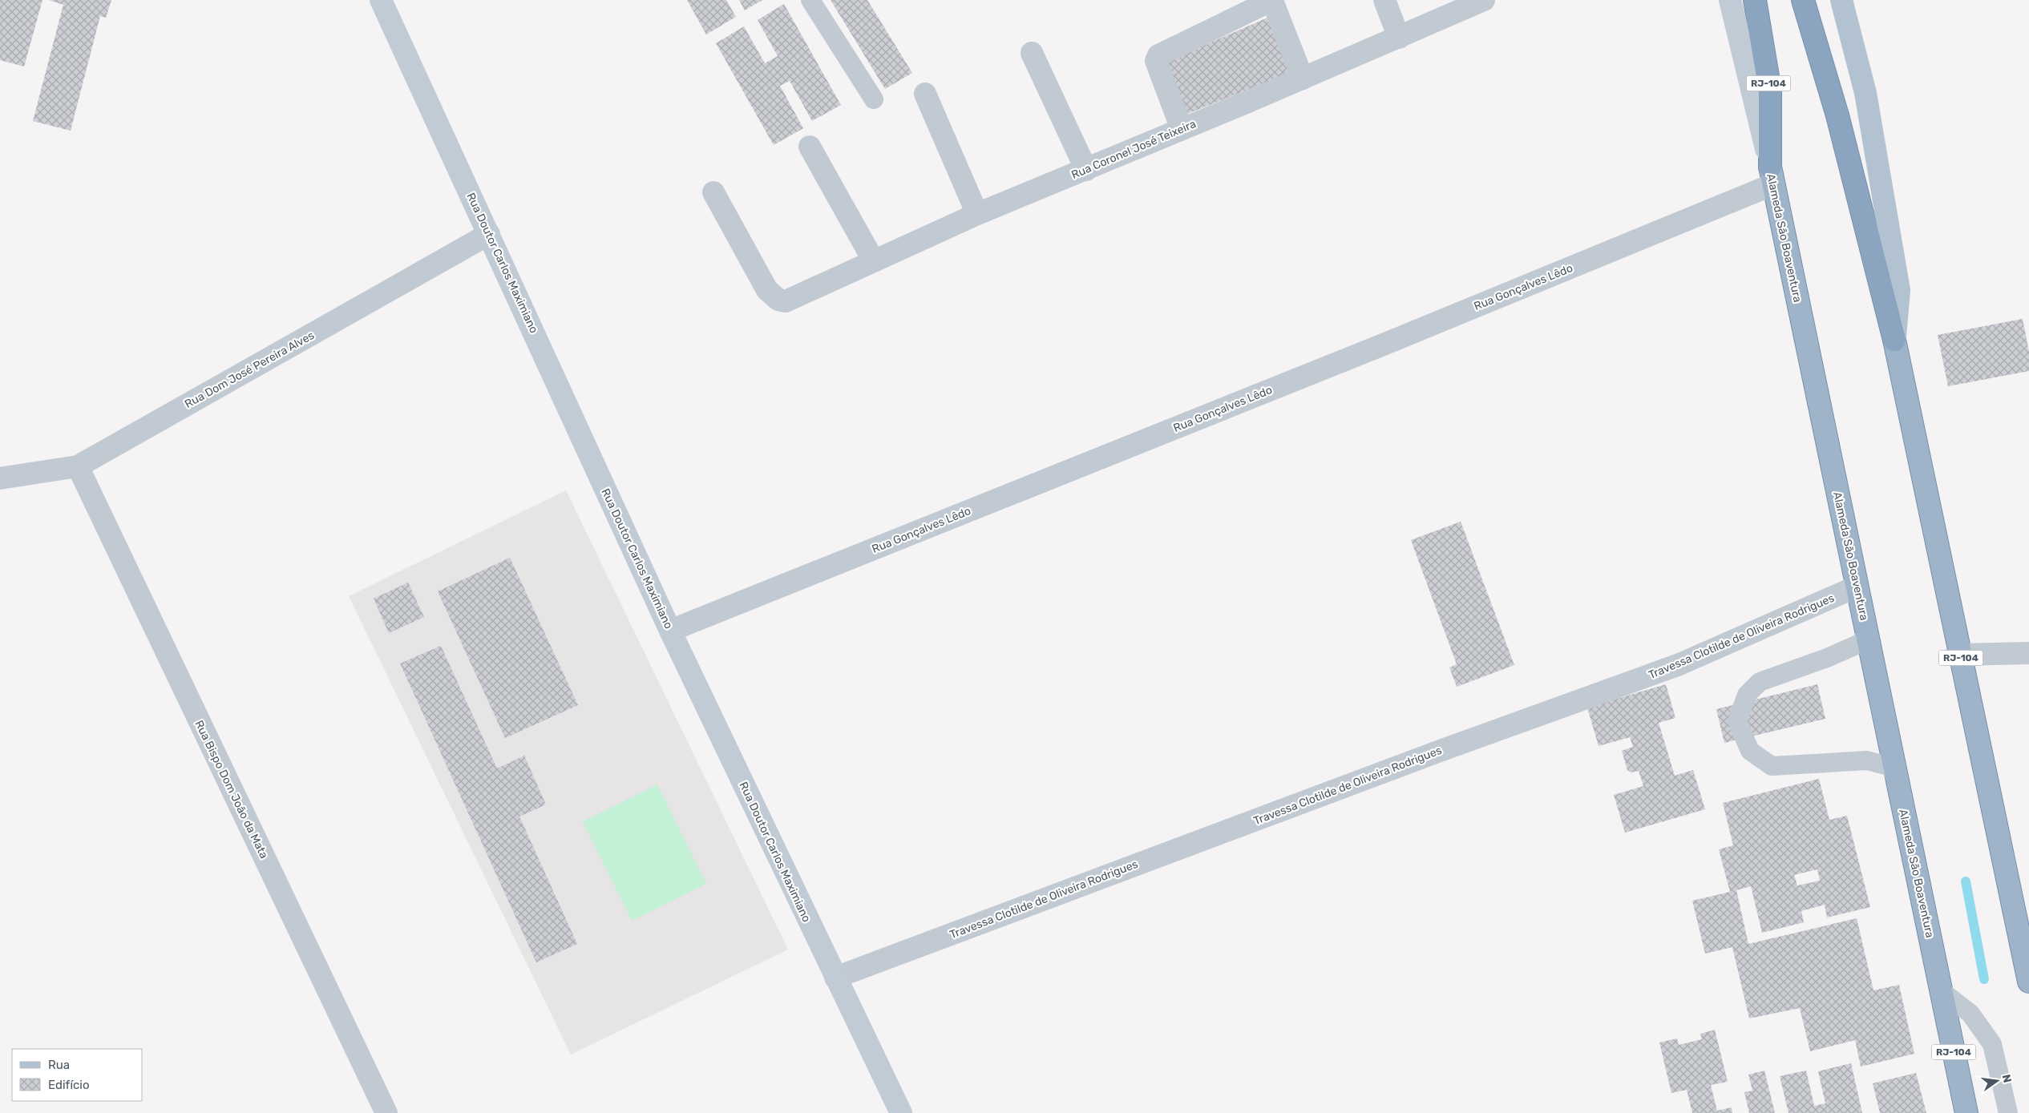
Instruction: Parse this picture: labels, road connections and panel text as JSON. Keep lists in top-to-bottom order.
{
  "streets": {
    "highway": ["RJ-104", "Alameda São Boaventura"],
    "main road": ["Rua Doutor Carlos Maximiano"],
    "street": [
      "Rua Coronel José Teixeira",
      "Rua Gonçalves Lêdo",
      "Rua Dom José Pereira Alves",
      "Travessa Clotilde de Oliveira Rodrigues",
      "Rua Bispo Dom João da Mata"
    ]
  },
  "crossings": [
    ["RJ-104", "Alameda São Boaventura"],
    ["RJ-104", "Rua Gonçalves Lêdo"],
    ["Alameda São Boaventura", "Rua Gonçalves Lêdo"],
    ["Alameda São Boaventura", "Travessa Clotilde de Oliveira Rodrigues"],
    ["Rua Doutor Carlos Maximiano", "Rua Gonçalves Lêdo"],
    ["Rua Doutor Carlos Maximiano", "Rua Dom José Pereira Alves"],
    ["Rua Doutor Carlos Maximiano", "Travessa Clotilde de Oliveira Rodrigues"],
    ["Rua Dom José Pereira Alves", "Rua Bispo Dom João da Mata"]
  ],
  "legend": ["Rua", "Edifício"],
  "north": "right"
}
